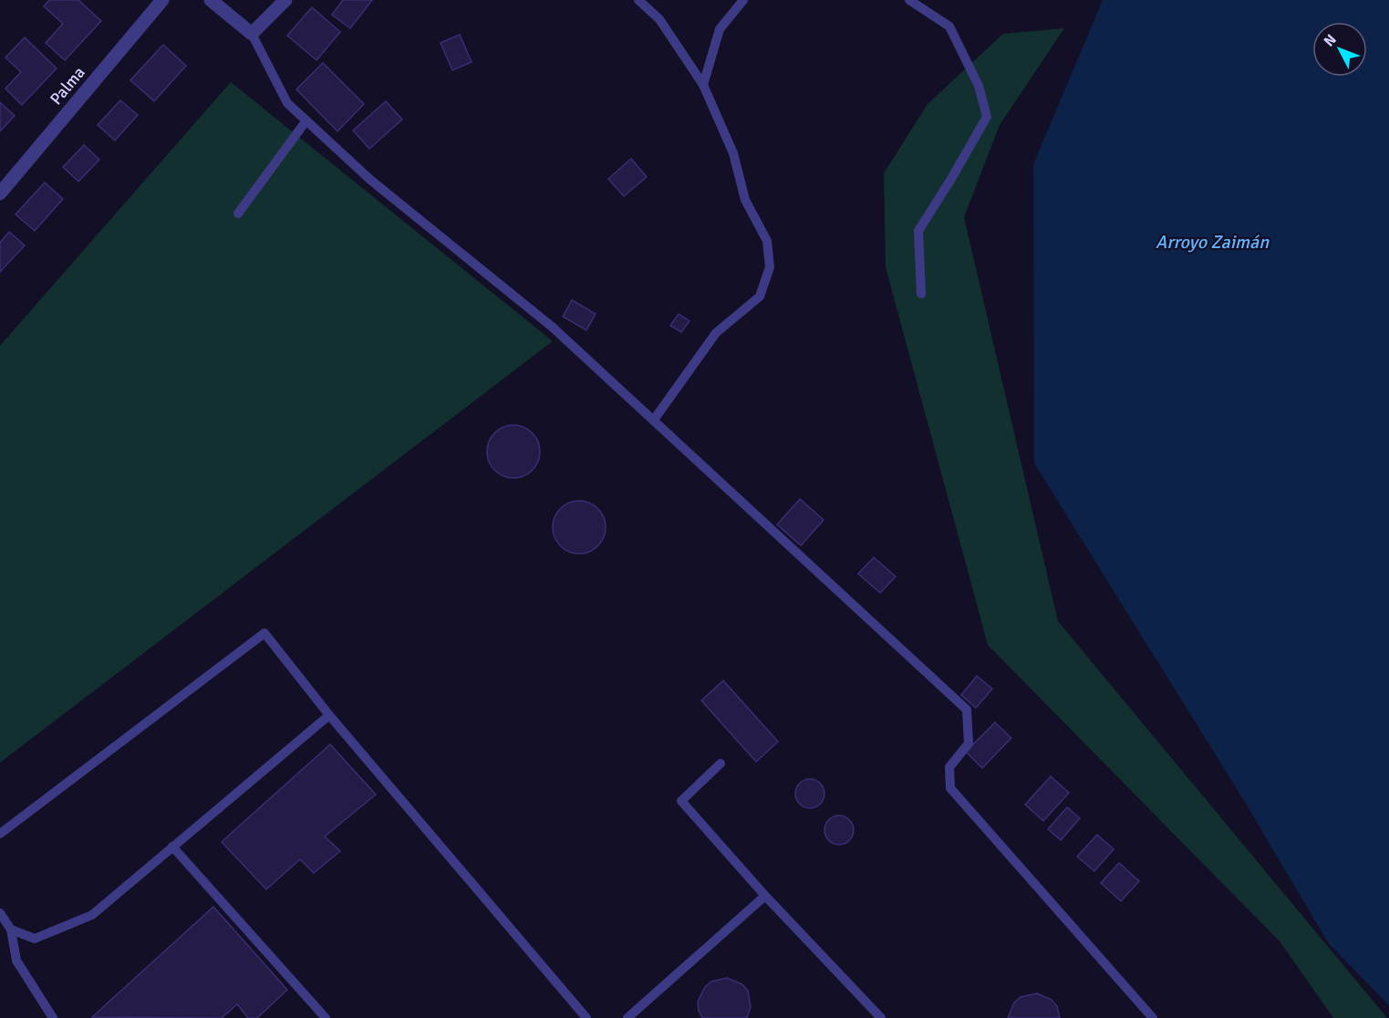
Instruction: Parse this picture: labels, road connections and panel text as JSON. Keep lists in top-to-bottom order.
{
  "streets": {
    "street": ["Palma"]
  },
  "water": ["Arroyo Zaimán"],
  "north": "top left"
}
